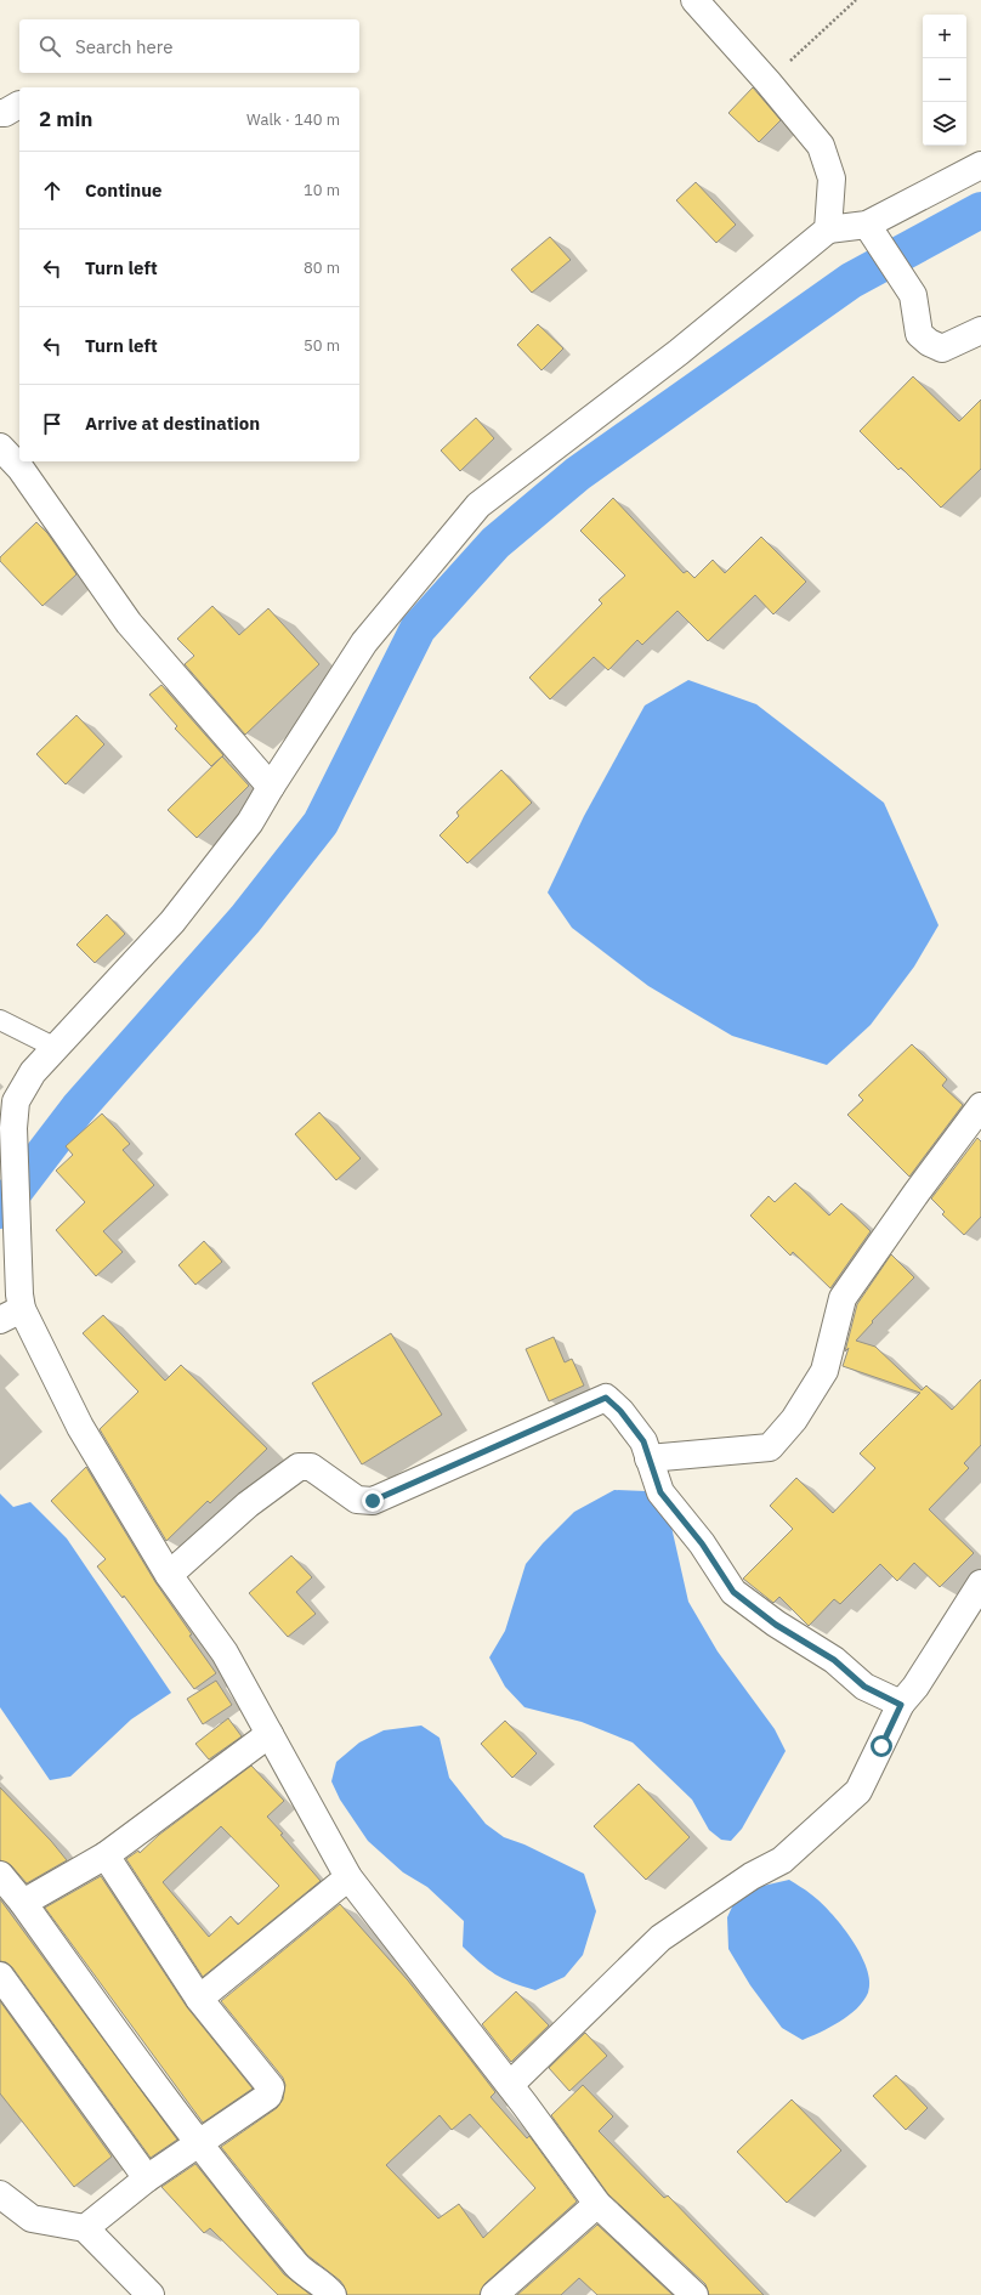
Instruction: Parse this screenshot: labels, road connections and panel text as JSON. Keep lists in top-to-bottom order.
{
  "page": {
    "map_buttons": ["+", "−"],
    "search": "Search here",
    "heading": ["2 min", "Walk · 140 m"],
    "list": [
      ["Continue", "10 m"],
      ["Turn left", "80 m"],
      ["Turn left", "50 m"],
      "Arrive at destination"
    ]
  }
}
